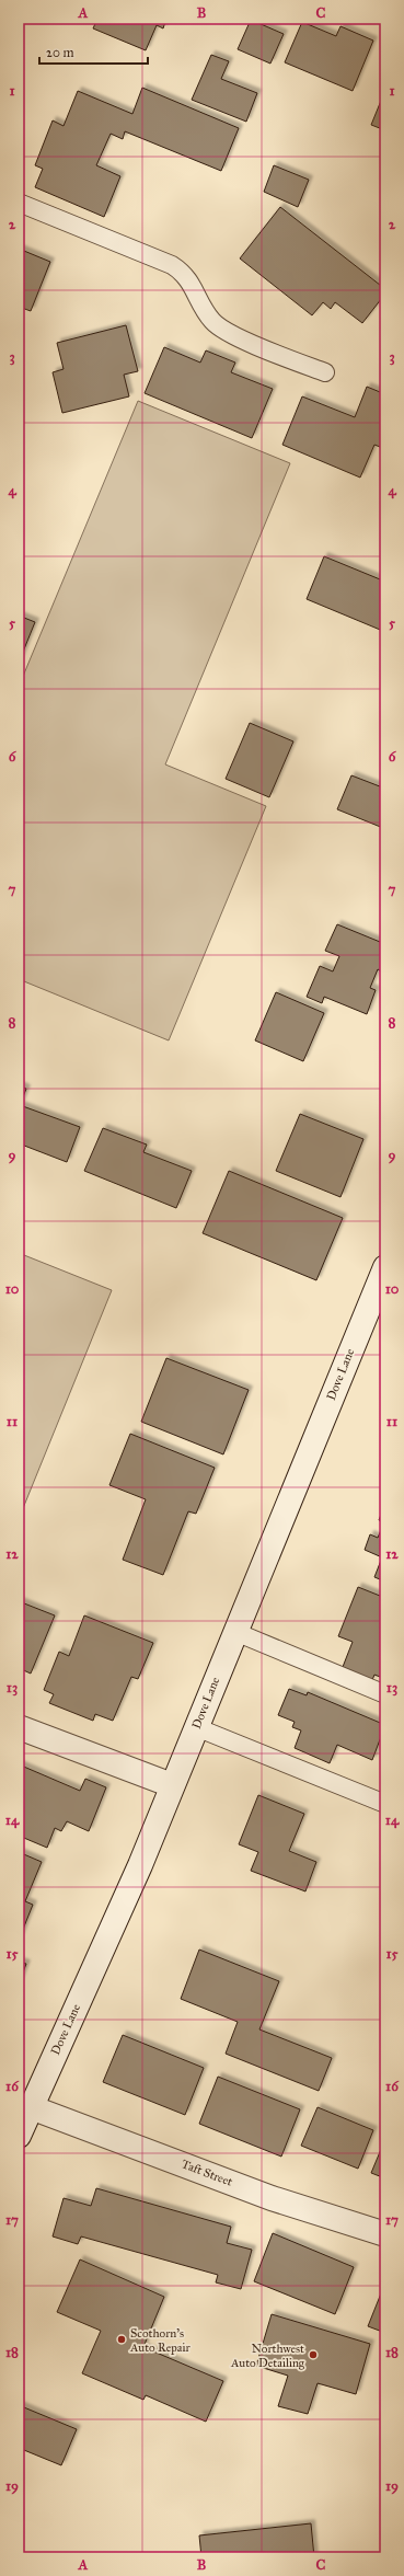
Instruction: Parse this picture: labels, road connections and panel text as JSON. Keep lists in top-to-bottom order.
{
  "streets": {
    "street": ["Dove Lane", "Taft Street"]
  },
  "crossings": [
    ["Dove Lane", "Taft Street"]
  ],
  "places": ["Scothorn's Auto Repair", "Northwest Auto Detailing"],
  "scale_bar": "20 m",
  "grid": {
    "columns": ["A", "B", "C"],
    "rows": [
      "1",
      "2",
      "3",
      "4",
      "5",
      "6",
      "7",
      "8",
      "9",
      "10",
      "11",
      "12",
      "13",
      "14",
      "15",
      "16",
      "17",
      "18",
      "19"
    ]
  }
}
